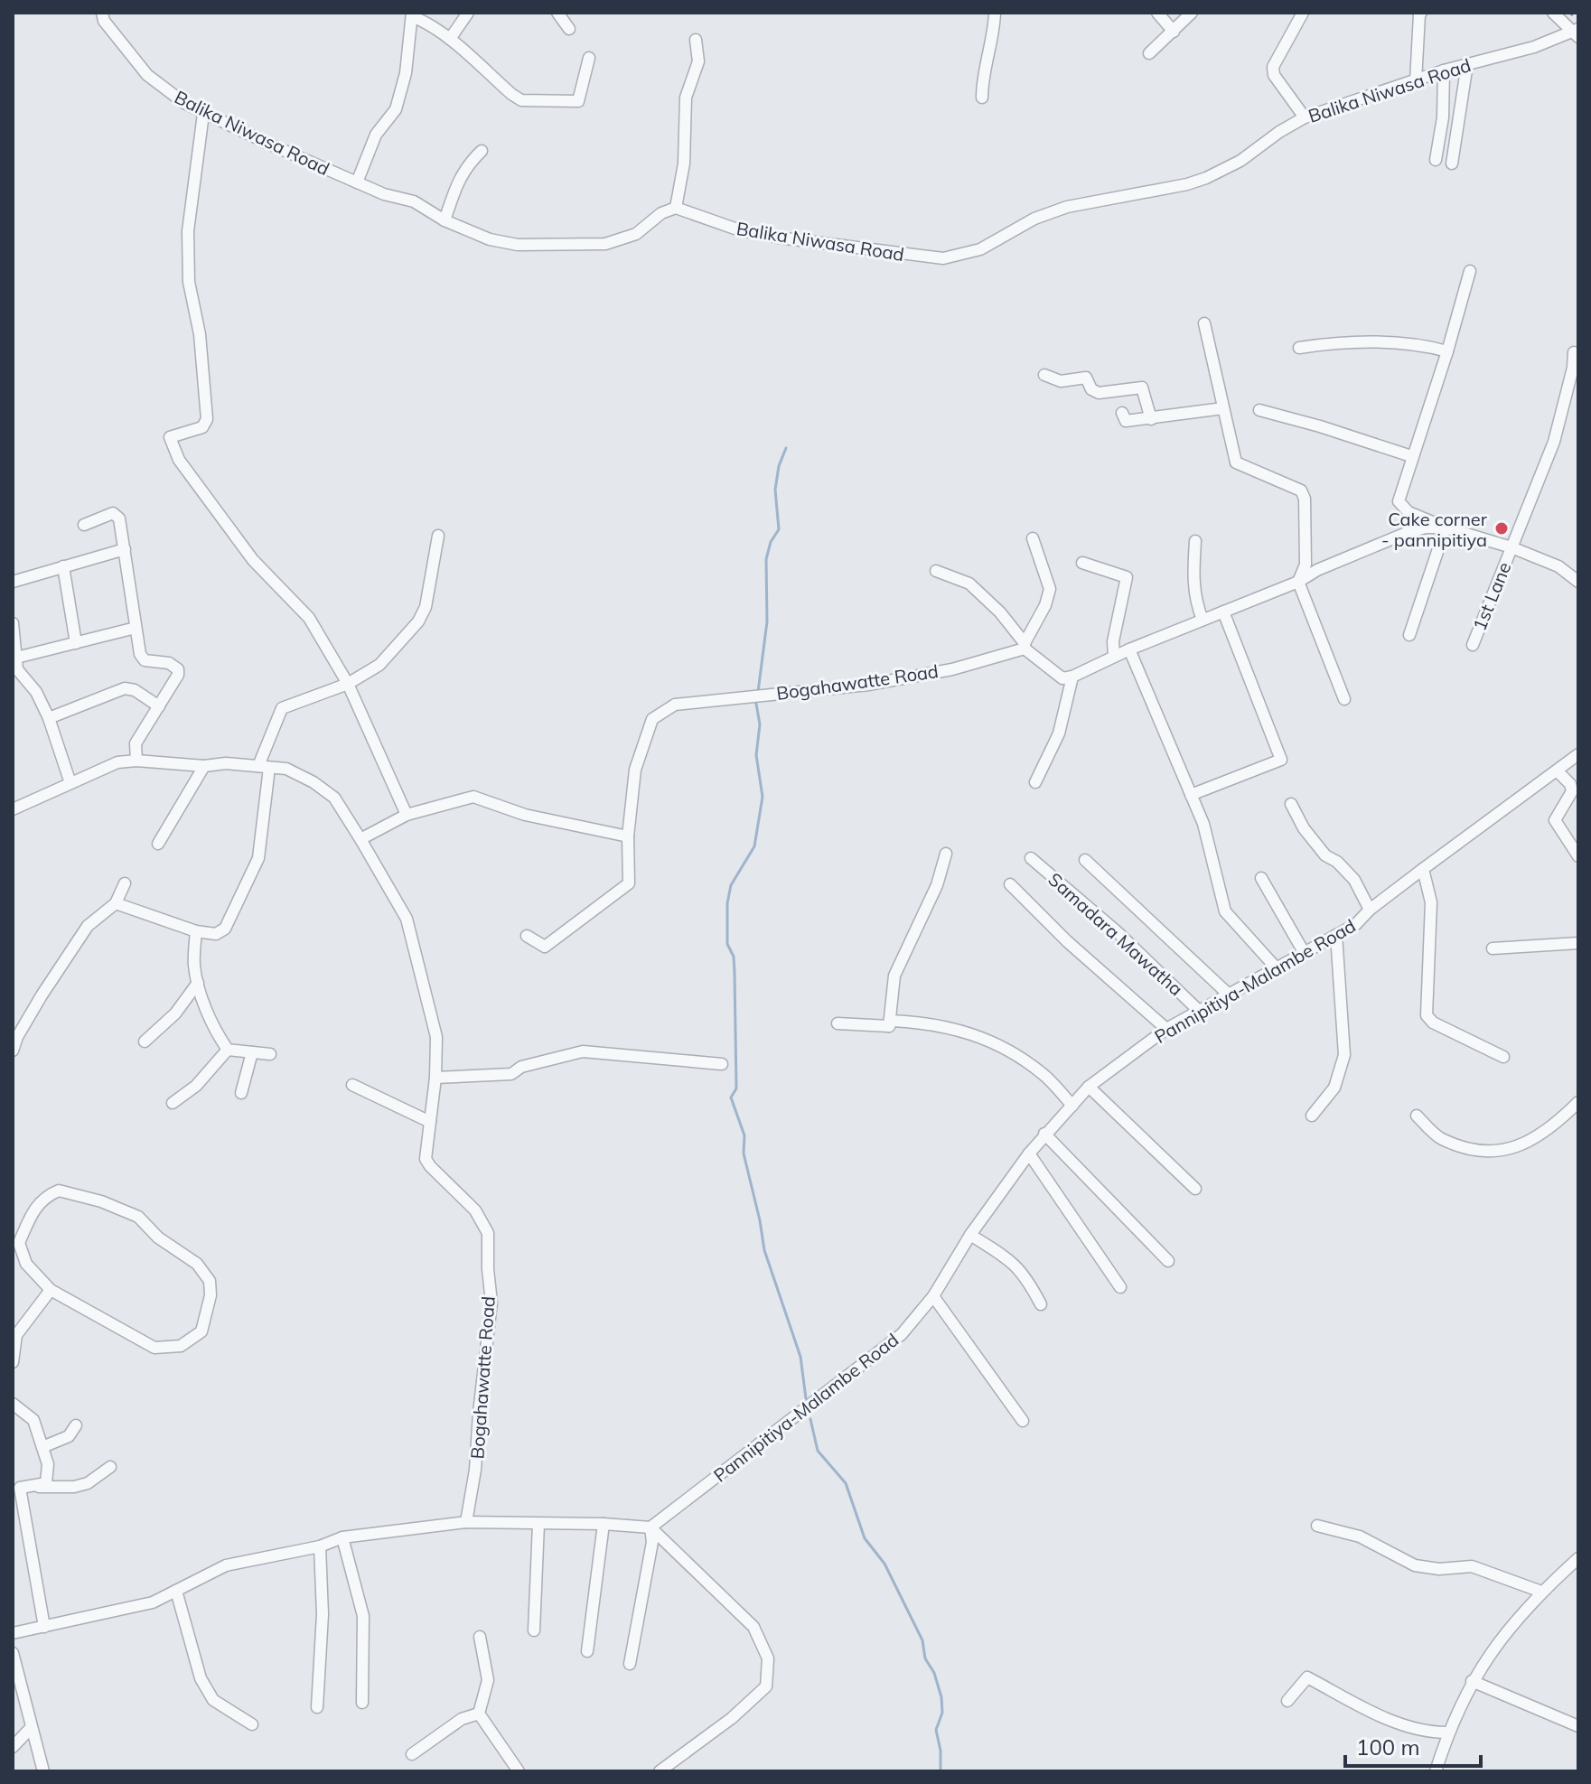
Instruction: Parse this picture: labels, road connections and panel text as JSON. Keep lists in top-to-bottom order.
{
  "streets": {
    "street": [
      "Balika Niwasa Road",
      "1st Lane",
      "Bogahawatte Road",
      "Samadara Mawatha",
      "Pannipitiya-Malambe Road"
    ]
  },
  "crossings": [
    ["Samadara Mawatha", "Pannipitiya-Malambe Road"]
  ],
  "places": ["Cake corner - pannipitiya"],
  "scale_bar": "100 m"
}
